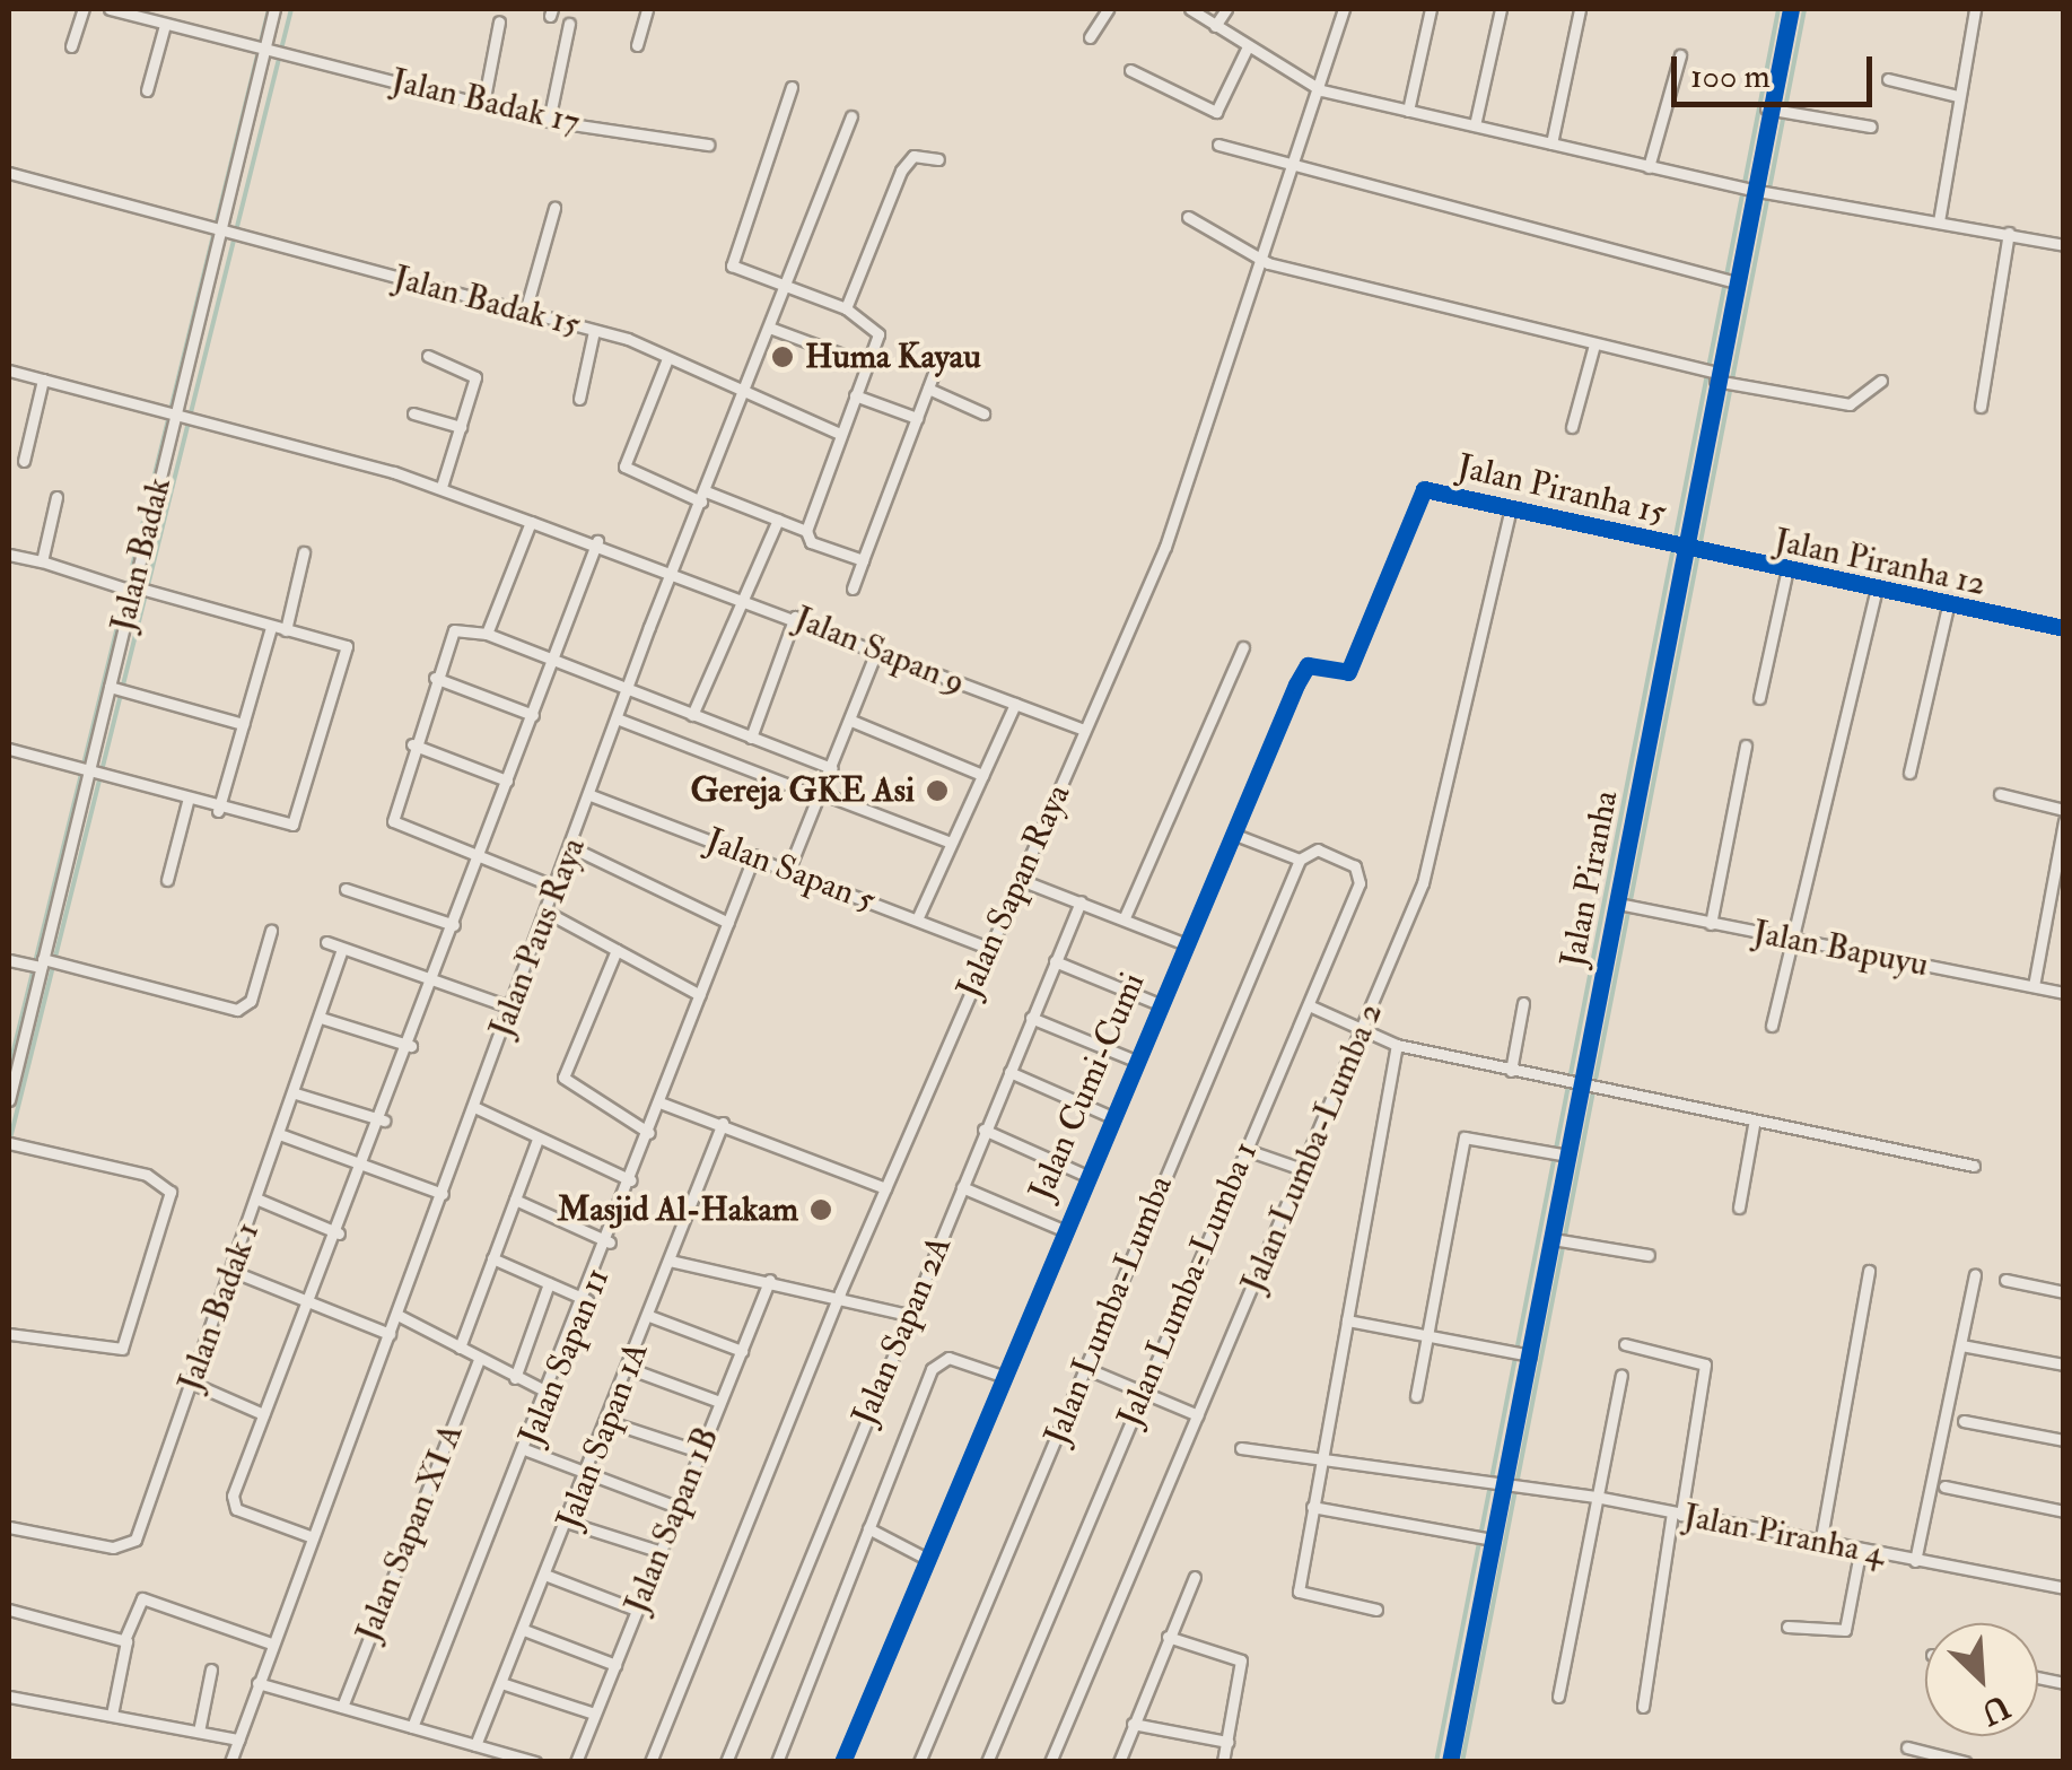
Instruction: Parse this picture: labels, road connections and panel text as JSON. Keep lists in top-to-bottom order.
{
  "streets": {
    "street": [
      "Jalan Badak 17",
      "Jalan Badak 15",
      "Jalan Piranha 15",
      "Jalan Badak",
      "Jalan Piranha 12",
      "Jalan Sapan 9",
      "Jalan Sapan 5",
      "Jalan Piranha",
      "Jalan Sapan Raya",
      "Jalan Paus Raya",
      "Jalan Bapuyu",
      "Jalan Cumi-Cumi",
      "Jalan Lumba-Lumba 2",
      "Jalan Lumba-Lumba 1",
      "Jalan Badak 1",
      "Jalan Lumba-Lumba",
      "Jalan Sapan 2A",
      "Jalan Sapan 11",
      "Jalan Sapan 1A",
      "Jalan Sapan 1B",
      "Jalan Sapan XI A",
      "Jalan Piranha 4"
    ]
  },
  "crossings": [
    ["Jalan Badak 17", "Jalan Badak"],
    ["Jalan Badak 15", "Jalan Badak"],
    ["Jalan Badak 15", "Jalan Paus Raya"],
    ["Jalan Piranha 15", "Jalan Piranha 12"],
    ["Jalan Piranha 15", "Jalan Piranha"],
    ["Jalan Piranha 15", "Jalan Cumi-Cumi"],
    ["Jalan Piranha 15", "Jalan Lumba-Lumba 2"],
    ["Jalan Badak", "Jalan Sapan 9"],
    ["Jalan Piranha 12", "Jalan Piranha"],
    ["Jalan Sapan 9", "Jalan Sapan Raya"],
    ["Jalan Sapan 9", "Jalan Paus Raya"],
    ["Jalan Sapan 5", "Jalan Sapan Raya"],
    ["Jalan Sapan 5", "Jalan Paus Raya"],
    ["Jalan Sapan 5", "Jalan Sapan 11"],
    ["Jalan Piranha", "Jalan Bapuyu"],
    ["Jalan Piranha", "Jalan Piranha 4"],
    ["Jalan Lumba-Lumba 1", "Jalan Lumba-Lumba"]
  ],
  "places": ["Huma Kayau", "Gereja GKE Asi", "Masjid Al-Hakam"],
  "scale_bar": "100 m",
  "north": "bottom right"
}
